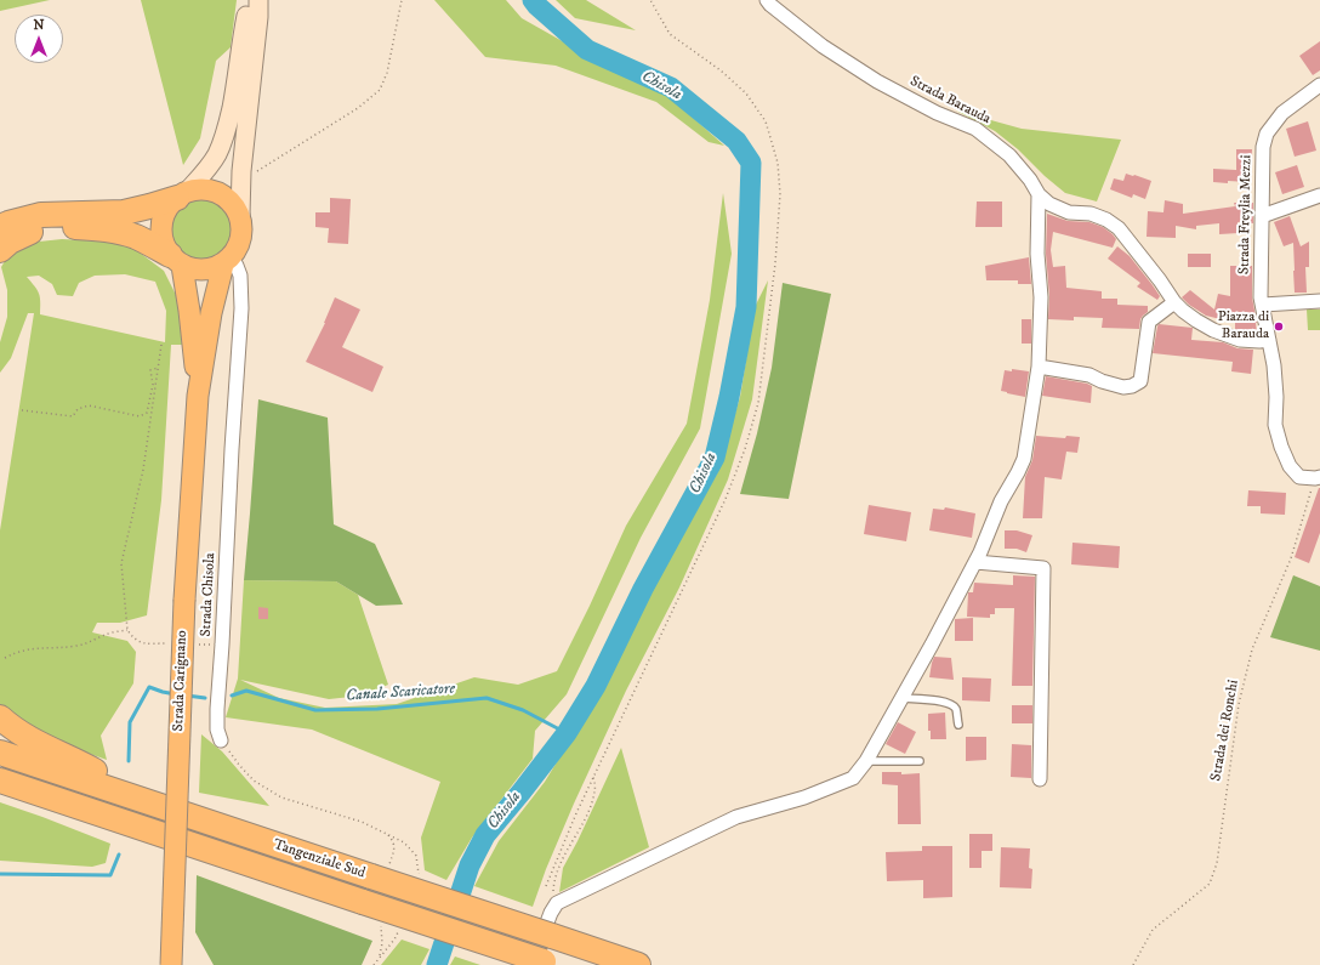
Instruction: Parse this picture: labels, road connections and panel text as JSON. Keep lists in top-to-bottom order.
{
  "streets": {
    "highway": ["Tangenziale Sud"],
    "main road": ["Strada Carignano"],
    "street": ["Strada Barauda", "Strada Freylia Mezzi", "Strada Chisola"],
    "path": ["Strada dei Ronchi"]
  },
  "crossings": [
    ["Strada Barauda", "Strada Freylia Mezzi"],
    ["Strada Freylia Mezzi", "Strada dei Ronchi"]
  ],
  "water": ["Chisola", "Canale Scaricatore"],
  "places": ["Piazza di Barauda"],
  "north": "top"
}
